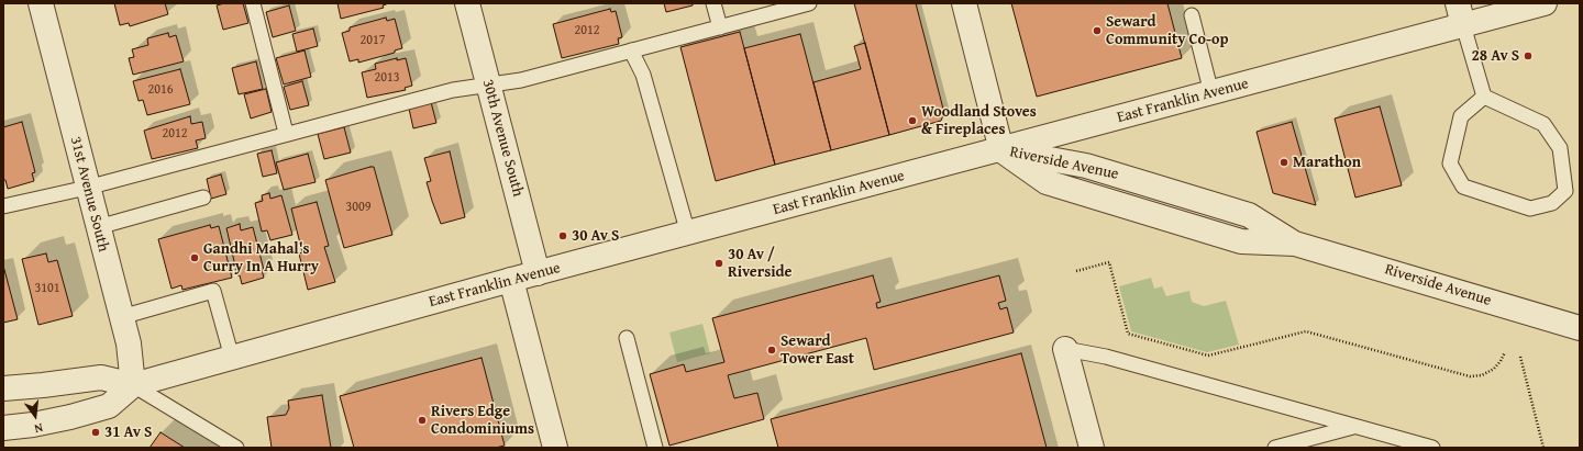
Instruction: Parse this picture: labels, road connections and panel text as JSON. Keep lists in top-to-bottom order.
{
  "streets": {
    "street": [
      "East Franklin Avenue",
      "30th Avenue South",
      "Riverside Avenue",
      "31st Avenue South"
    ]
  },
  "crossings": [
    ["East Franklin Avenue", "30th Avenue South"],
    ["East Franklin Avenue", "Riverside Avenue"],
    ["East Franklin Avenue", "31st Avenue South"]
  ],
  "places": [
    "Seward Community Co-op",
    "28 Av S",
    "Woodland Stoves & Fireplaces",
    "Marathon",
    "30 Av S",
    "Gandhi Mahal's Curry In A Hurry",
    "30 Av / Riverside",
    "Seward Tower East",
    "Rivers Edge Condominiums",
    "31 Av S"
  ],
  "house_numbers": [
    "2012",
    "2017",
    "2013",
    "2016",
    "2012",
    "3009",
    "3101"
  ],
  "north": "bottom"
}
